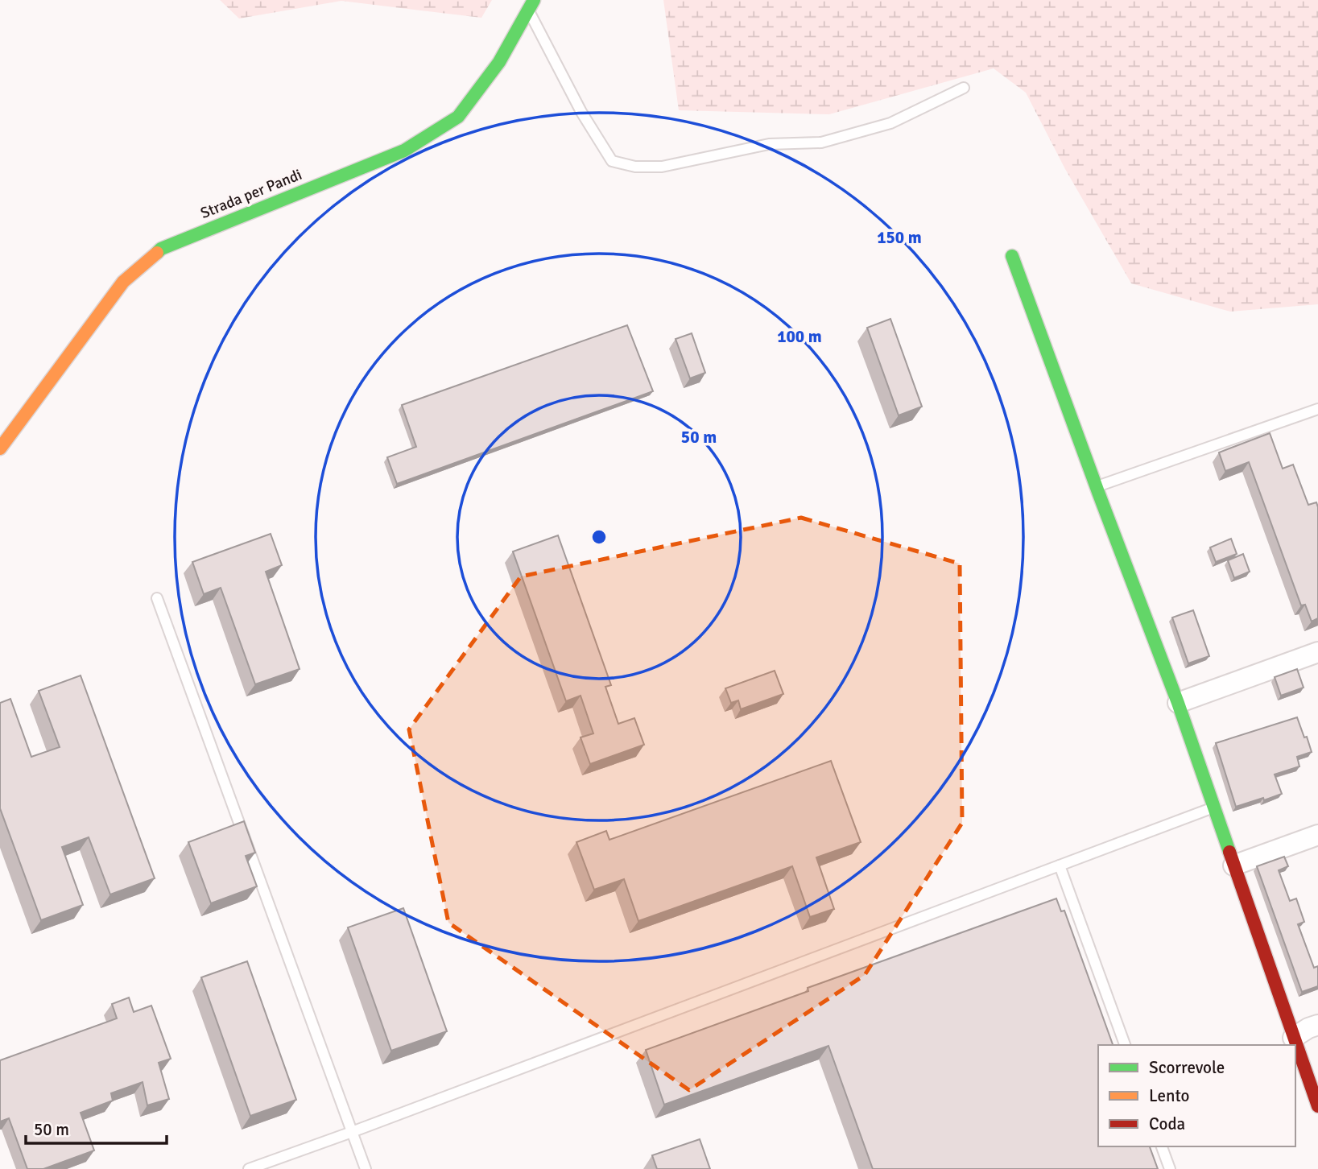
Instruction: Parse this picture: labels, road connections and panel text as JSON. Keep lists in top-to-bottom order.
{
  "streets": {
    "street": ["Strada per Pandi"]
  },
  "legend": ["Scorrevole", "Lento", "Coda"],
  "scale_bar": "50 m",
  "rings": ["150 m", "100 m", "50 m"]
}
